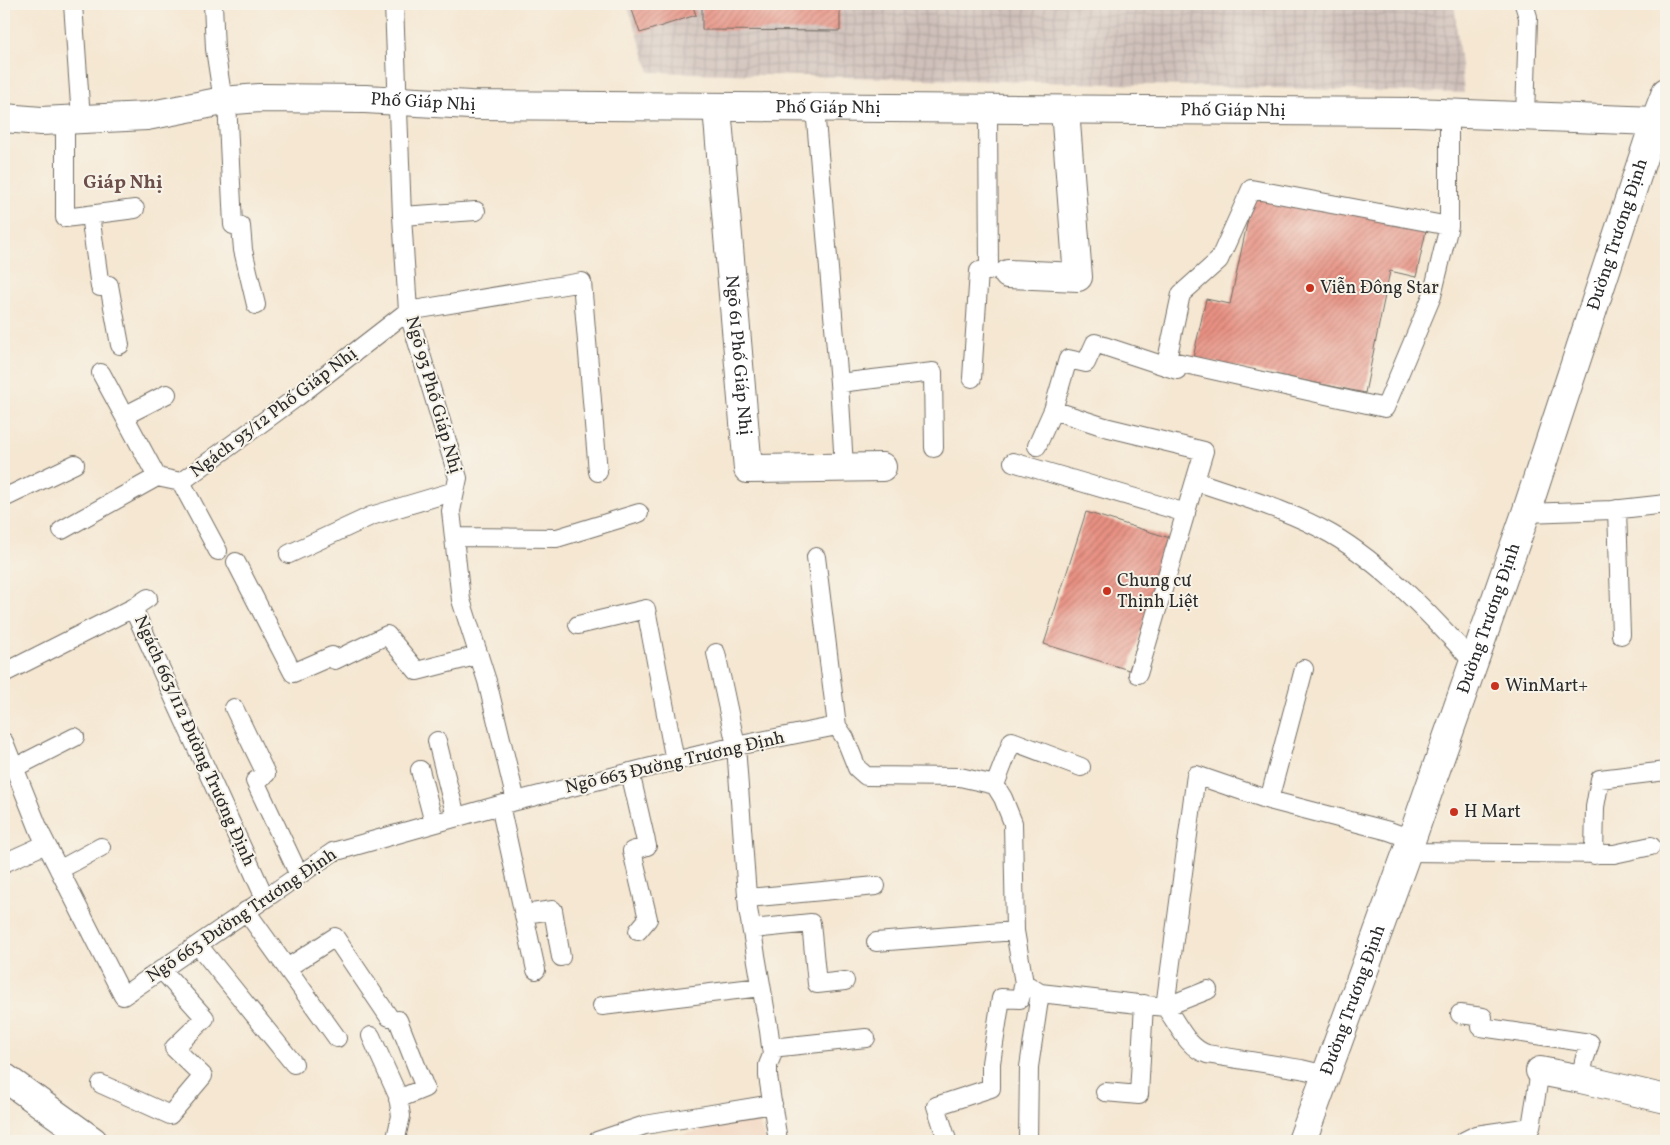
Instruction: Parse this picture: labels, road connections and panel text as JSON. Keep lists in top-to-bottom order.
{
  "streets": {
    "street": ["Phố Giáp Nhị", "Đường Trương Định", "Ngõ 61 Phố Giáp Nhị"],
    "lane": [
      "Ngõ 93 Phố Giáp Nhị",
      "Ngách 93/12 Phố Giáp Nhị",
      "Ngách 663/112 Đường Trương Định",
      "Ngõ 663 Đường Trương Định"
    ]
  },
  "crossings": [
    ["Phố Giáp Nhị", "Đường Trương Định"],
    ["Phố Giáp Nhị", "Ngõ 61 Phố Giáp Nhị"],
    ["Phố Giáp Nhị", "Ngõ 93 Phố Giáp Nhị"],
    ["Ngõ 93 Phố Giáp Nhị", "Ngách 93/12 Phố Giáp Nhị"],
    ["Ngõ 93 Phố Giáp Nhị", "Ngõ 663 Đường Trương Định"],
    ["Ngách 663/112 Đường Trương Định", "Ngõ 663 Đường Trương Định"]
  ],
  "districts": ["Giáp Nhị"],
  "places": [
    "Viễn Đông Star",
    "Chung cư Thịnh Liệt",
    "WinMart+",
    "H Mart"
  ]
}
